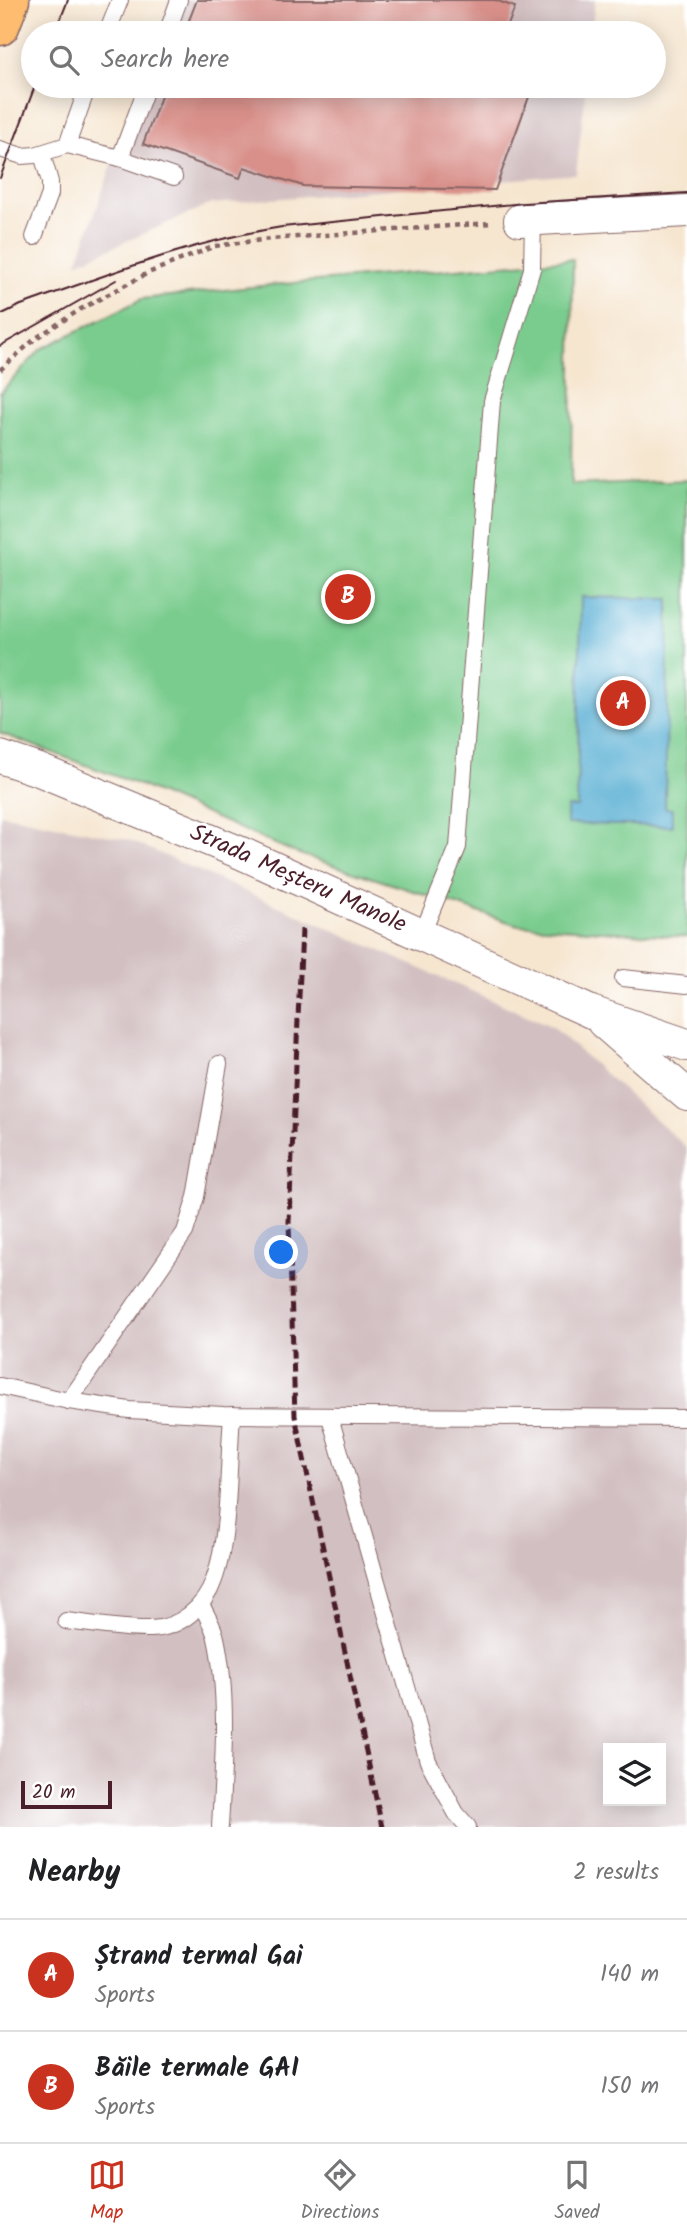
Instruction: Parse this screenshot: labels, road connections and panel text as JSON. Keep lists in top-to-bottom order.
{
  "streets": {
    "street": ["Strada Meșteru Manole"]
  },
  "scale_bar": "20 m",
  "page": {
    "search": "Search here",
    "pins": ["B", "A"],
    "scale": "20 m",
    "heading": ["Nearby", "2 results"],
    "list": [
      {
        "mark": "A",
        "name": "Ștrand termal Gai",
        "note": "Sports",
        "value": "140 m"
      },
      {
        "mark": "B",
        "name": "Băile termale GAI",
        "note": "Sports",
        "value": "150 m"
      }
    ],
    "nav": ["Map", "Directions", "Saved"]
  }
}
